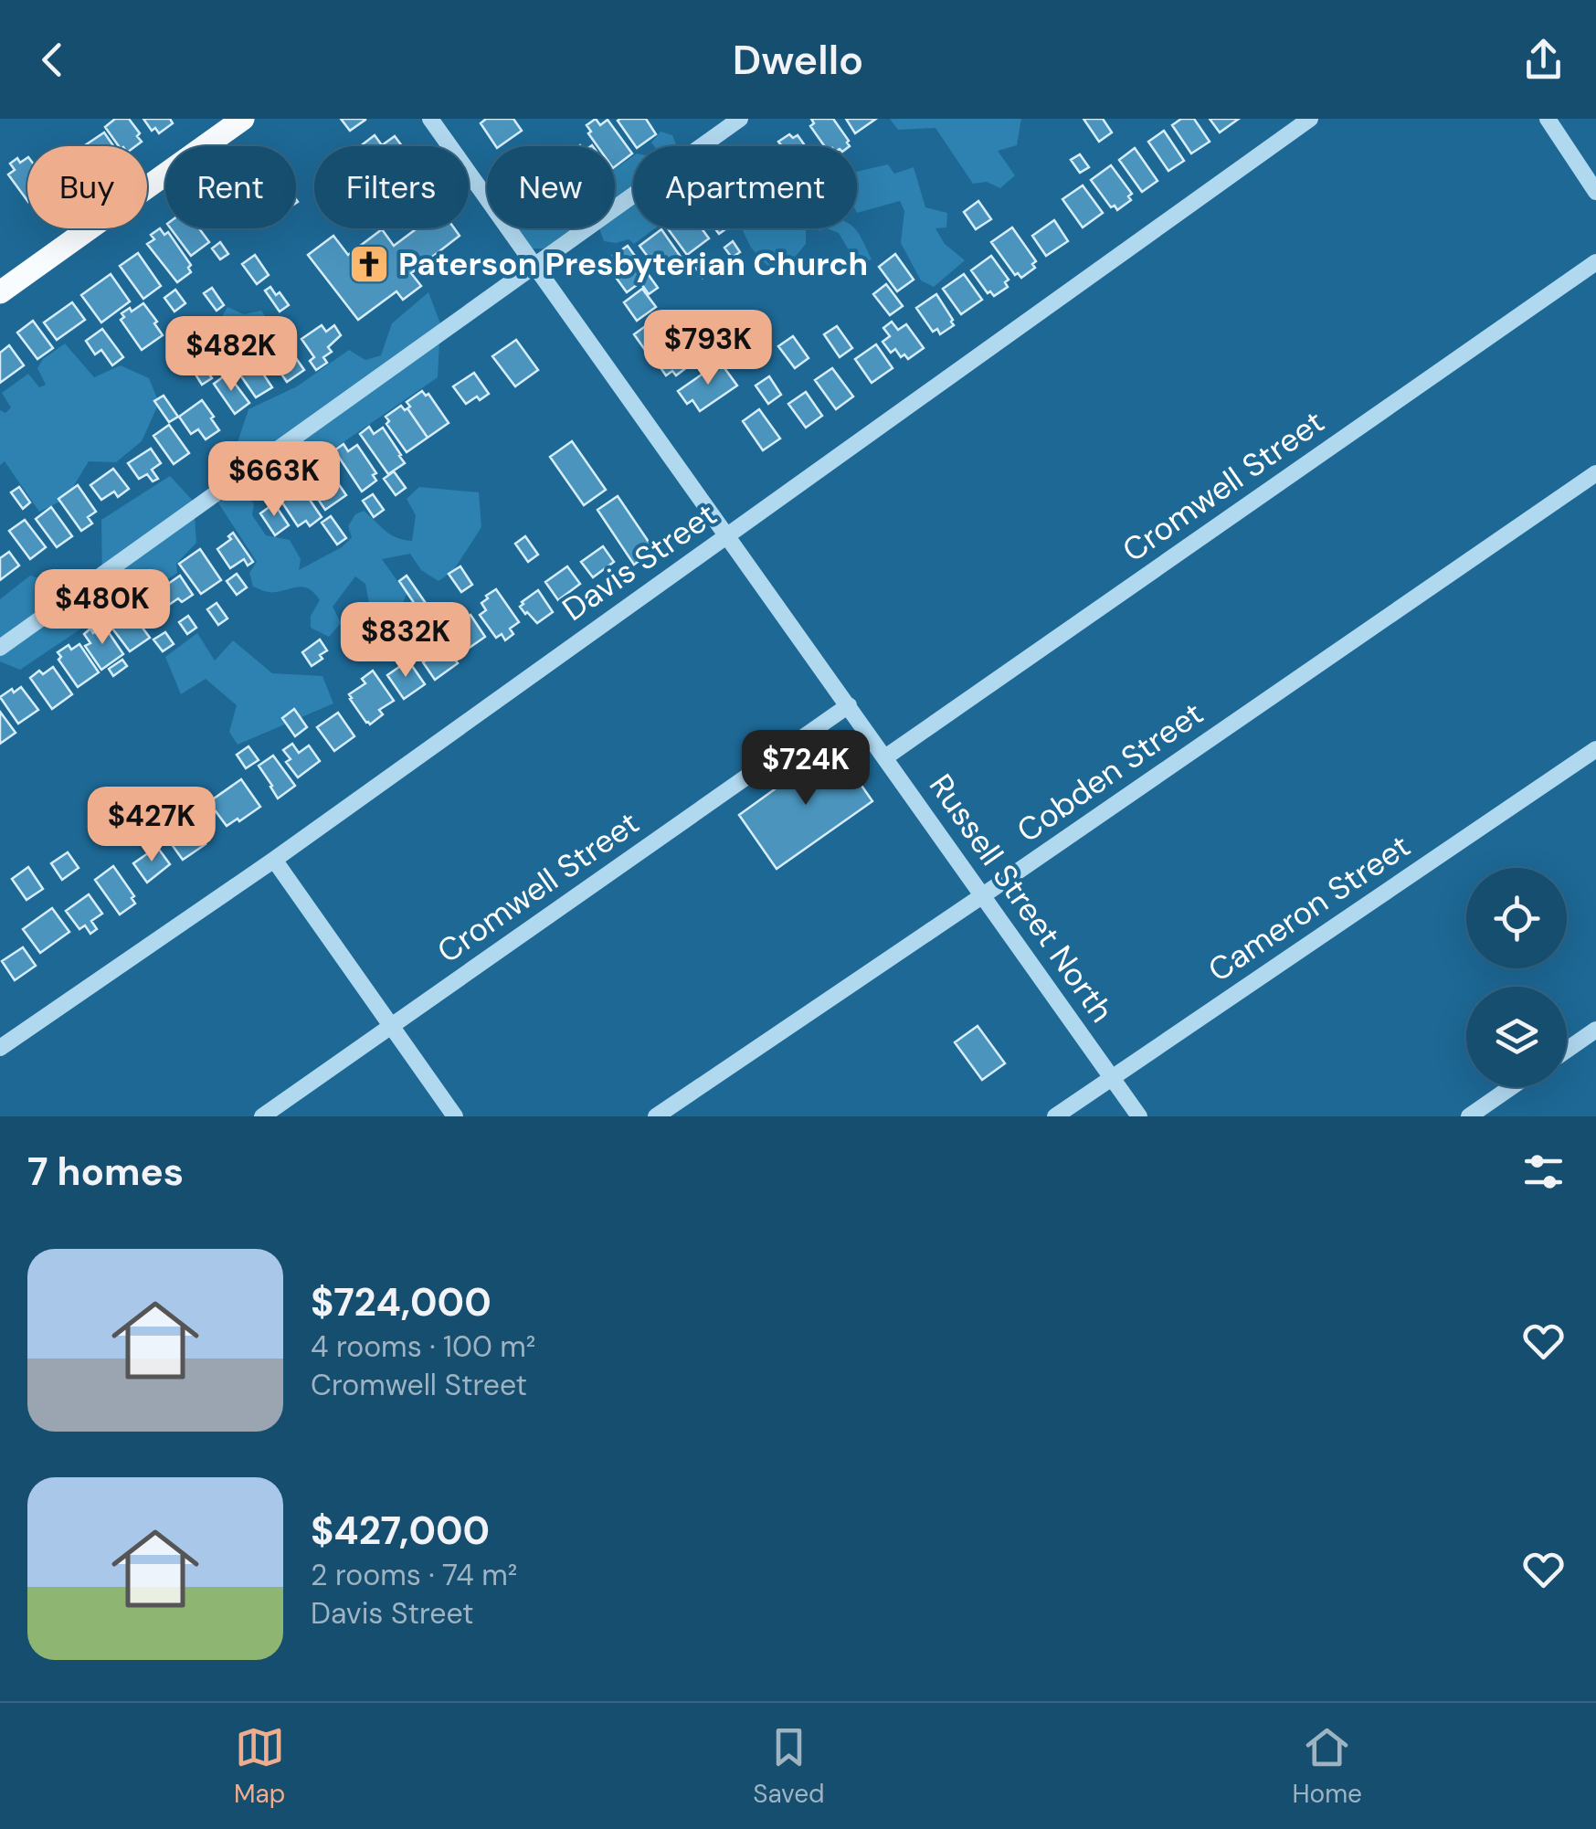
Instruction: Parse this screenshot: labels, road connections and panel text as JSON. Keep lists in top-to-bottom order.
{
  "streets": {
    "street": [
      "Cromwell Street",
      "Davis Street",
      "Cobden Street",
      "Russell Street North",
      "Cameron Street"
    ]
  },
  "crossings": [
    ["Cromwell Street", "Russell Street North"],
    ["Davis Street", "Russell Street North"],
    ["Cobden Street", "Russell Street North"],
    ["Russell Street North", "Cameron Street"]
  ],
  "places": {
    "church": ["Paterson Presbyterian Church"]
  },
  "page": {
    "header": "Dwello",
    "chip": [
      "Buy",
      "Rent",
      "Filters",
      "New",
      "Apartment"
    ],
    "price": [
      "$793K",
      "$482K",
      "$663K",
      "$480K",
      "$832K",
      "$724K",
      "$427K"
    ],
    "heading": "7 homes",
    "list": [
      {
        "name": "$724,000",
        "note": "4 rooms · 100 m² · Cromwell Street"
      },
      {
        "name": "$427,000",
        "note": "2 rooms · 74 m² · Davis Street"
      }
    ],
    "tabs": ["Map", "Saved", "Home"]
  }
}
